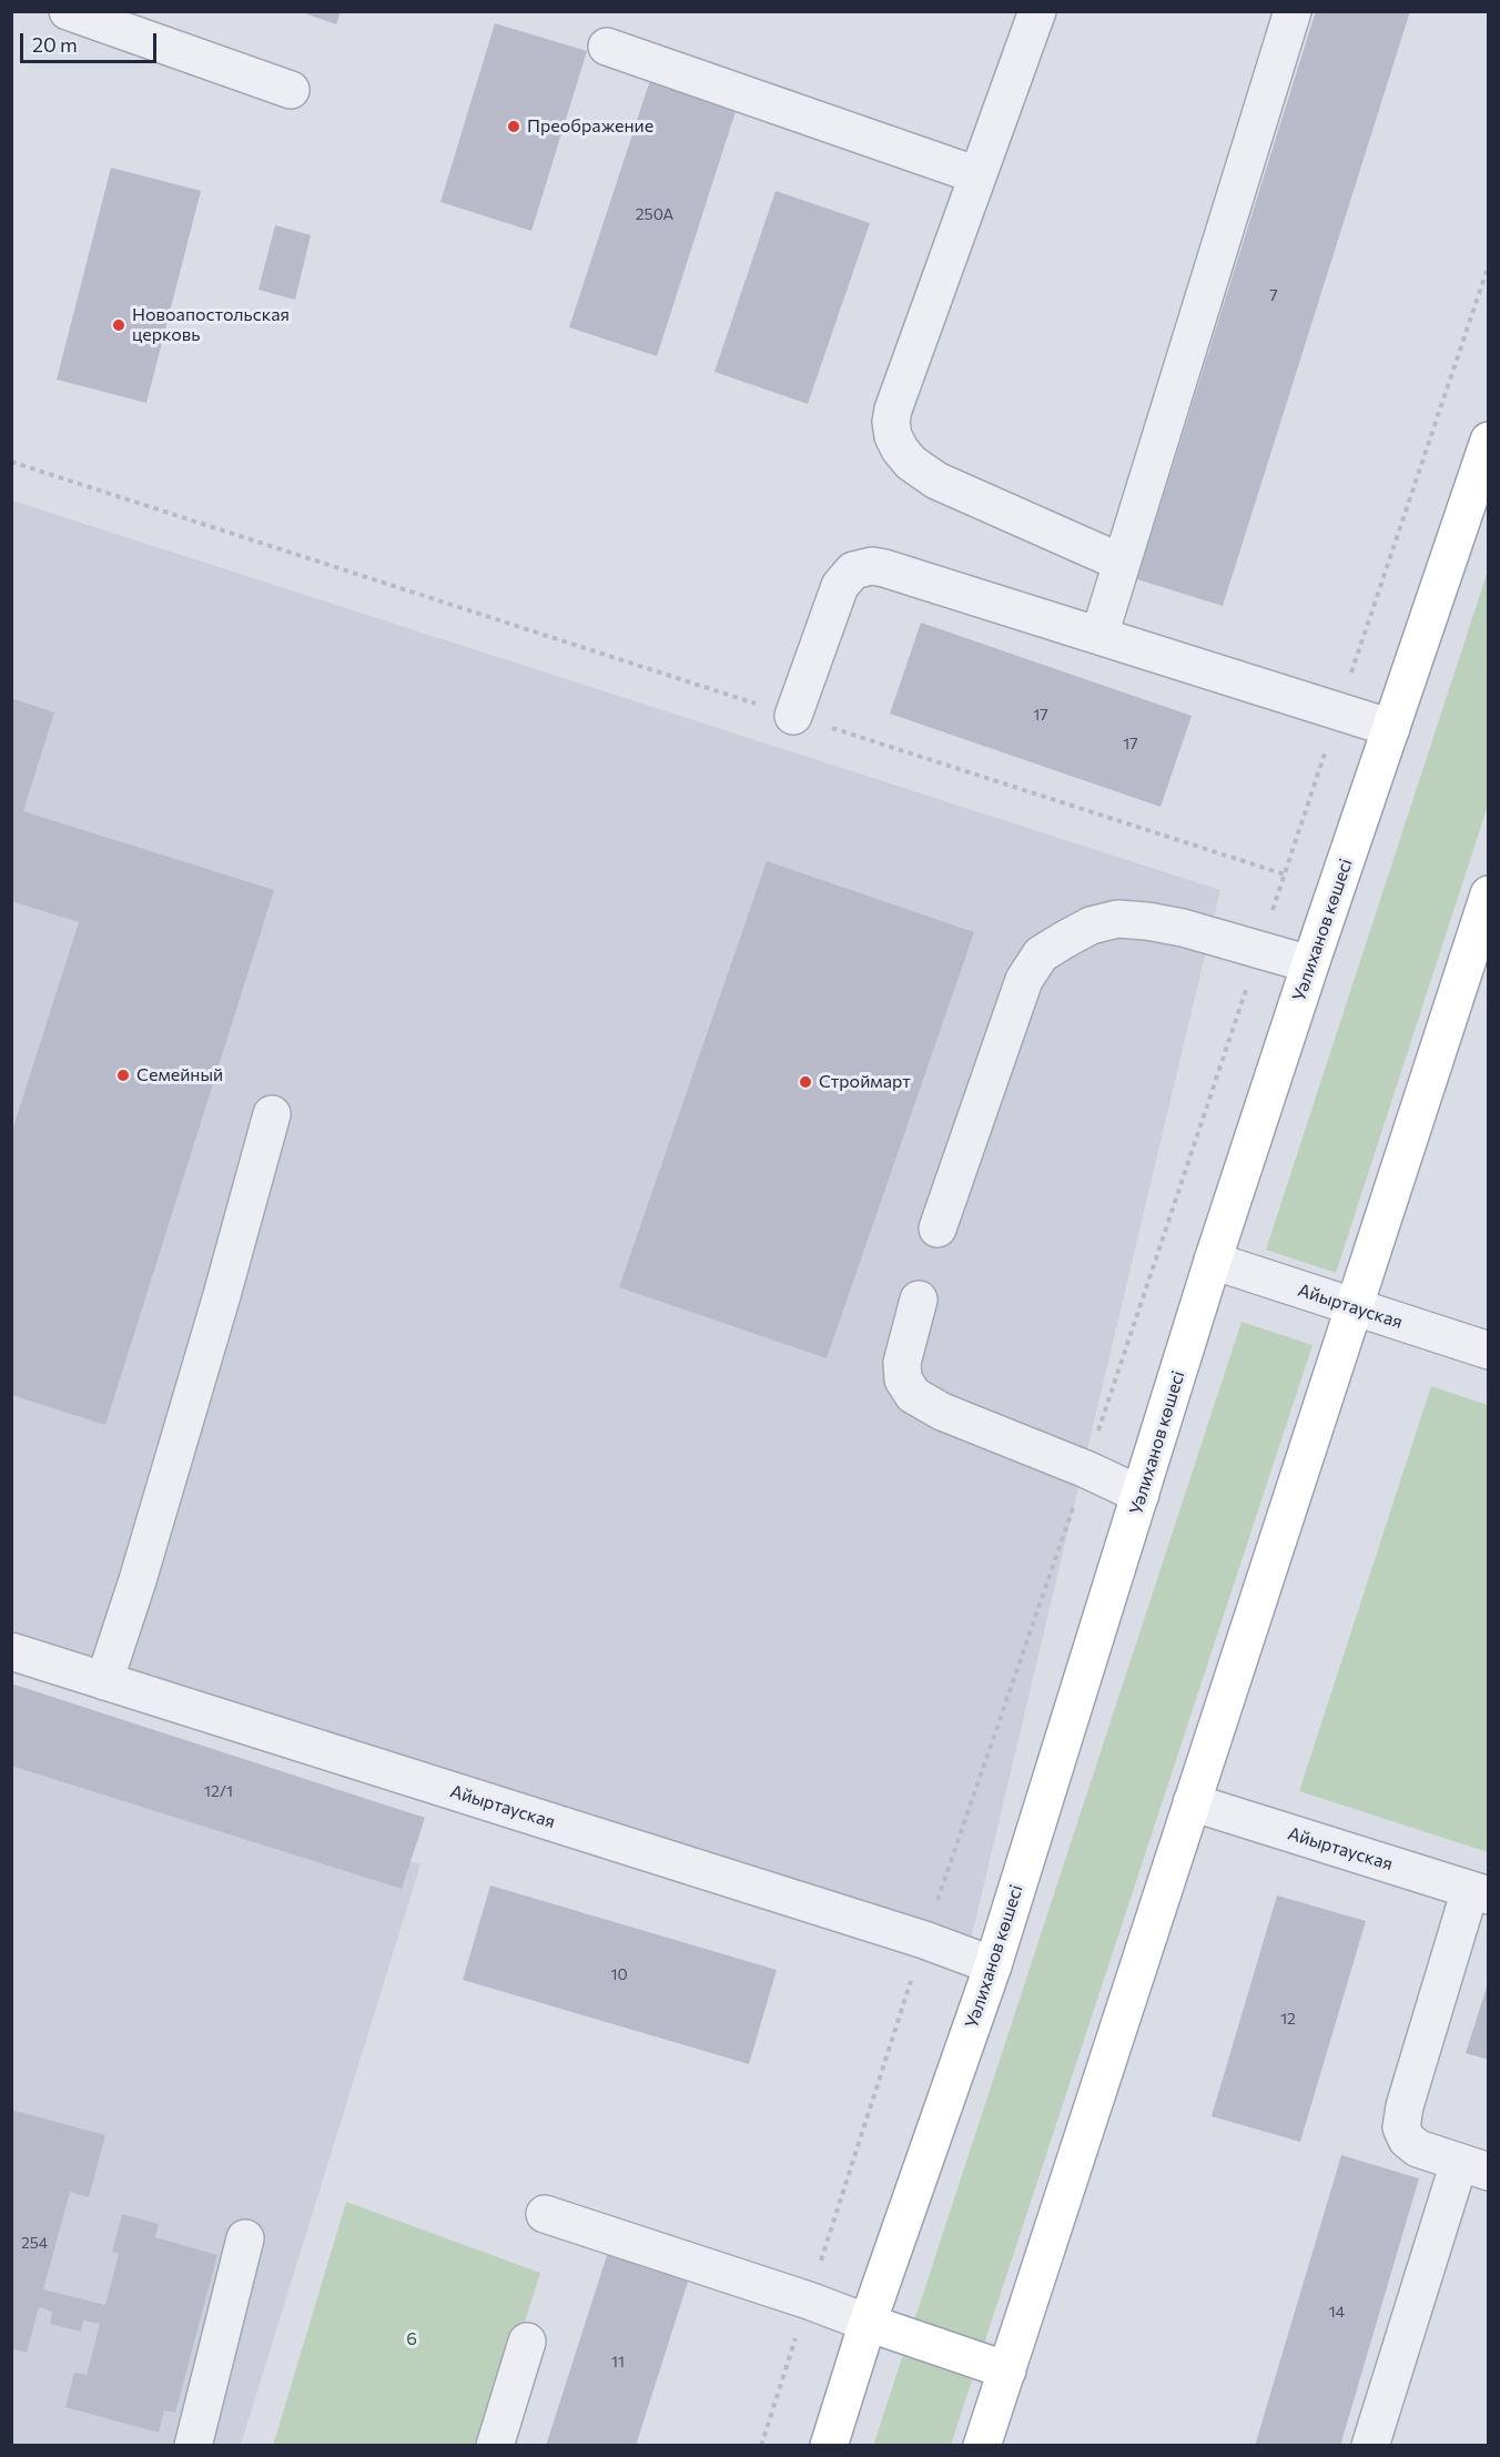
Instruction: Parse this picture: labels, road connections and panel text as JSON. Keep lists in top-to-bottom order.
{
  "streets": {
    "main road": ["Уәлиханов көшесі"],
    "street": ["Айыртауская"]
  },
  "crossings": [
    ["Уәлиханов көшесі", "Айыртауская"]
  ],
  "parks": ["6"],
  "places": [
    "Преображение",
    "Новоапостольская церковь",
    "Семейный",
    "Строймарт"
  ],
  "house_numbers": [
    "250А",
    "7",
    "17",
    "17",
    "12/1",
    "10",
    "12",
    "254",
    "14",
    "11"
  ],
  "scale_bar": "20 m"
}
